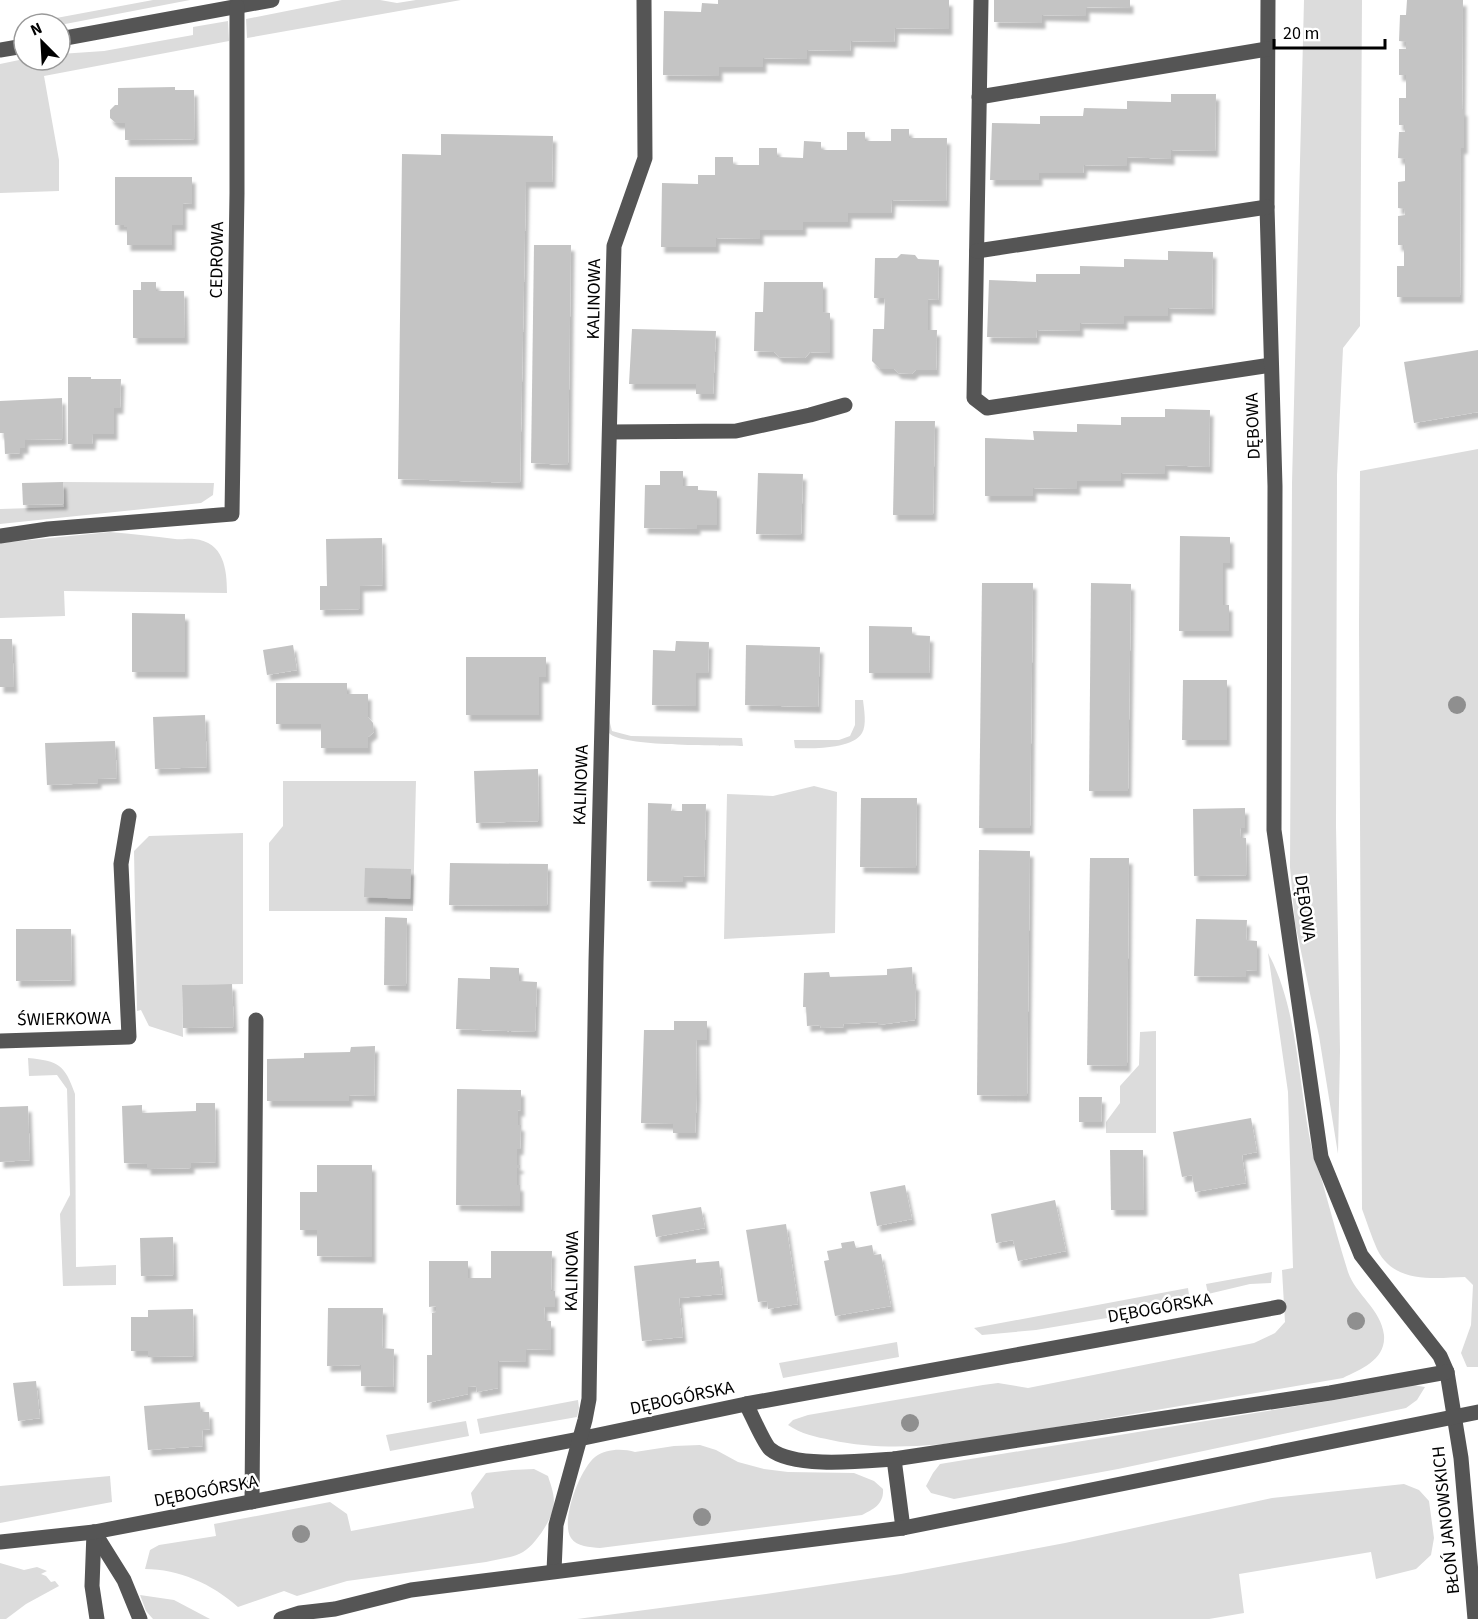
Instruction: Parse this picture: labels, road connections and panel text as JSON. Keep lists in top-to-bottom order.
{
  "streets": {
    "street": [
      "CEDROWA",
      "KALINOWA",
      "DĘBOWA",
      "ŚWIERKOWA",
      "DĘBOGÓRSKA",
      "BŁOŃ JANOWSKICH"
    ]
  },
  "crossings": [
    ["KALINOWA", "DĘBOGÓRSKA"],
    ["DĘBOWA", "BŁOŃ JANOWSKICH"]
  ],
  "scale_bar": "20 m",
  "north": "top left"
}
